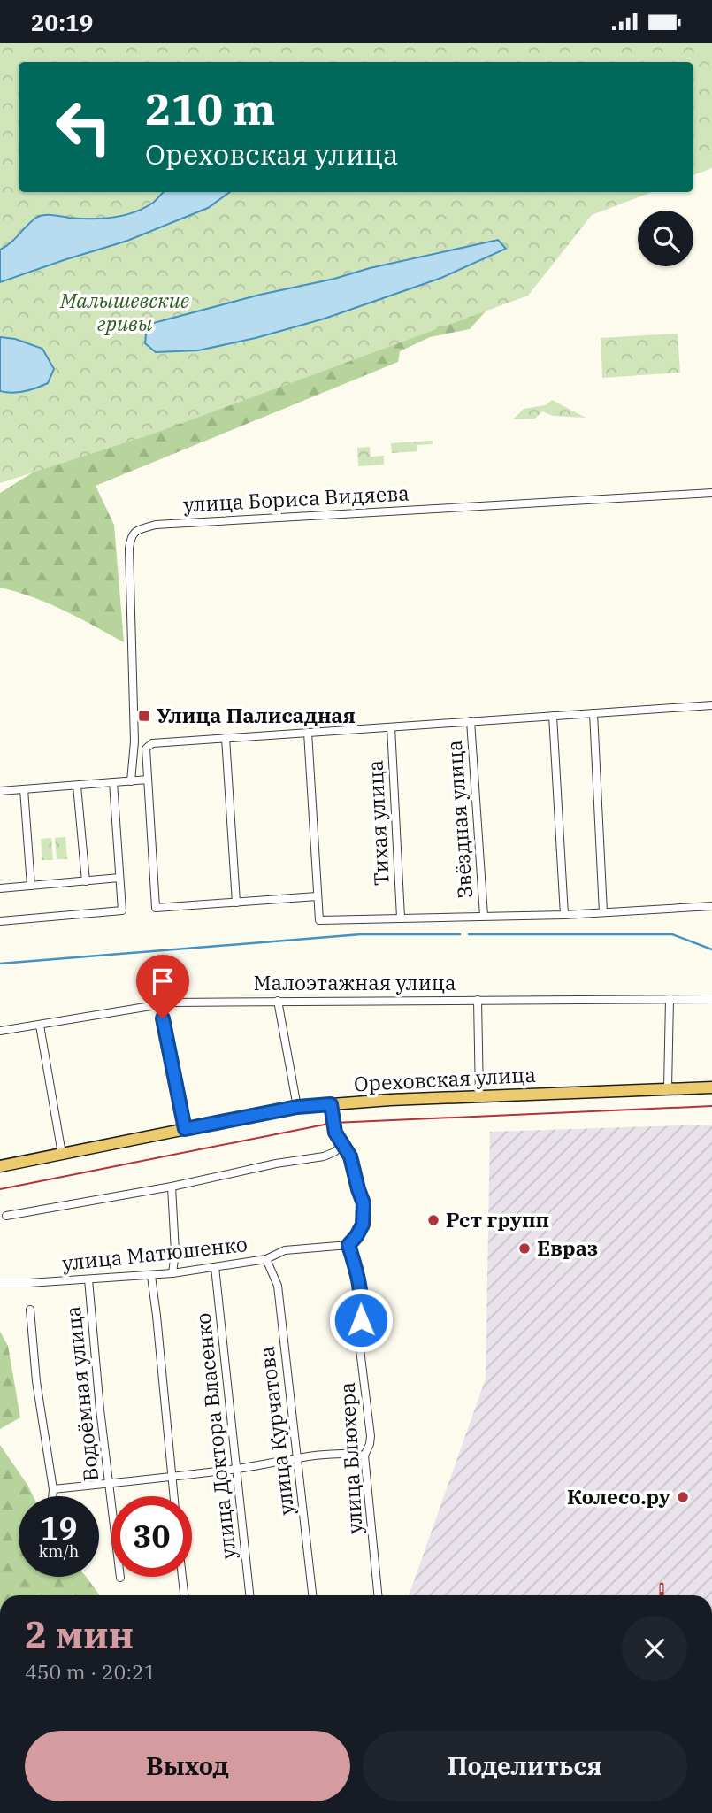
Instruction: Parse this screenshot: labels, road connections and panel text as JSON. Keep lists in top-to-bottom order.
{
  "streets": {
    "main road": ["Ореховская улица"],
    "street": [
      "улица Бориса Видяева",
      "Звёздная улица",
      "Тихая улица",
      "Малоэтажная улица",
      "улица Матюшенко",
      "Водоёмная улица",
      "улица Курчатова",
      "улица Доктора Власенко",
      "улица Блюхера"
    ]
  },
  "crossings": [
    ["улица Матюшенко", "Водоёмная улица"],
    ["улица Матюшенко", "улица Курчатова"],
    ["улица Матюшенко", "улица Доктора Власенко"],
    ["улица Матюшенко", "улица Блюхера"]
  ],
  "parks": ["Малышевские гривы"],
  "places": {
    "transit": ["Улица Палисадная"],
    "other": ["Рст групп", "Евраз", "Колесо.ру"]
  },
  "page": {
    "status": "20:19",
    "turn": ["210 m", "Ореховская улица"],
    "speed": "19 km/h",
    "limit": "30",
    "heading": ["2 мин", "450 m · 20:21"],
    "buttons": ["Выход", "Поделиться"]
  }
}
